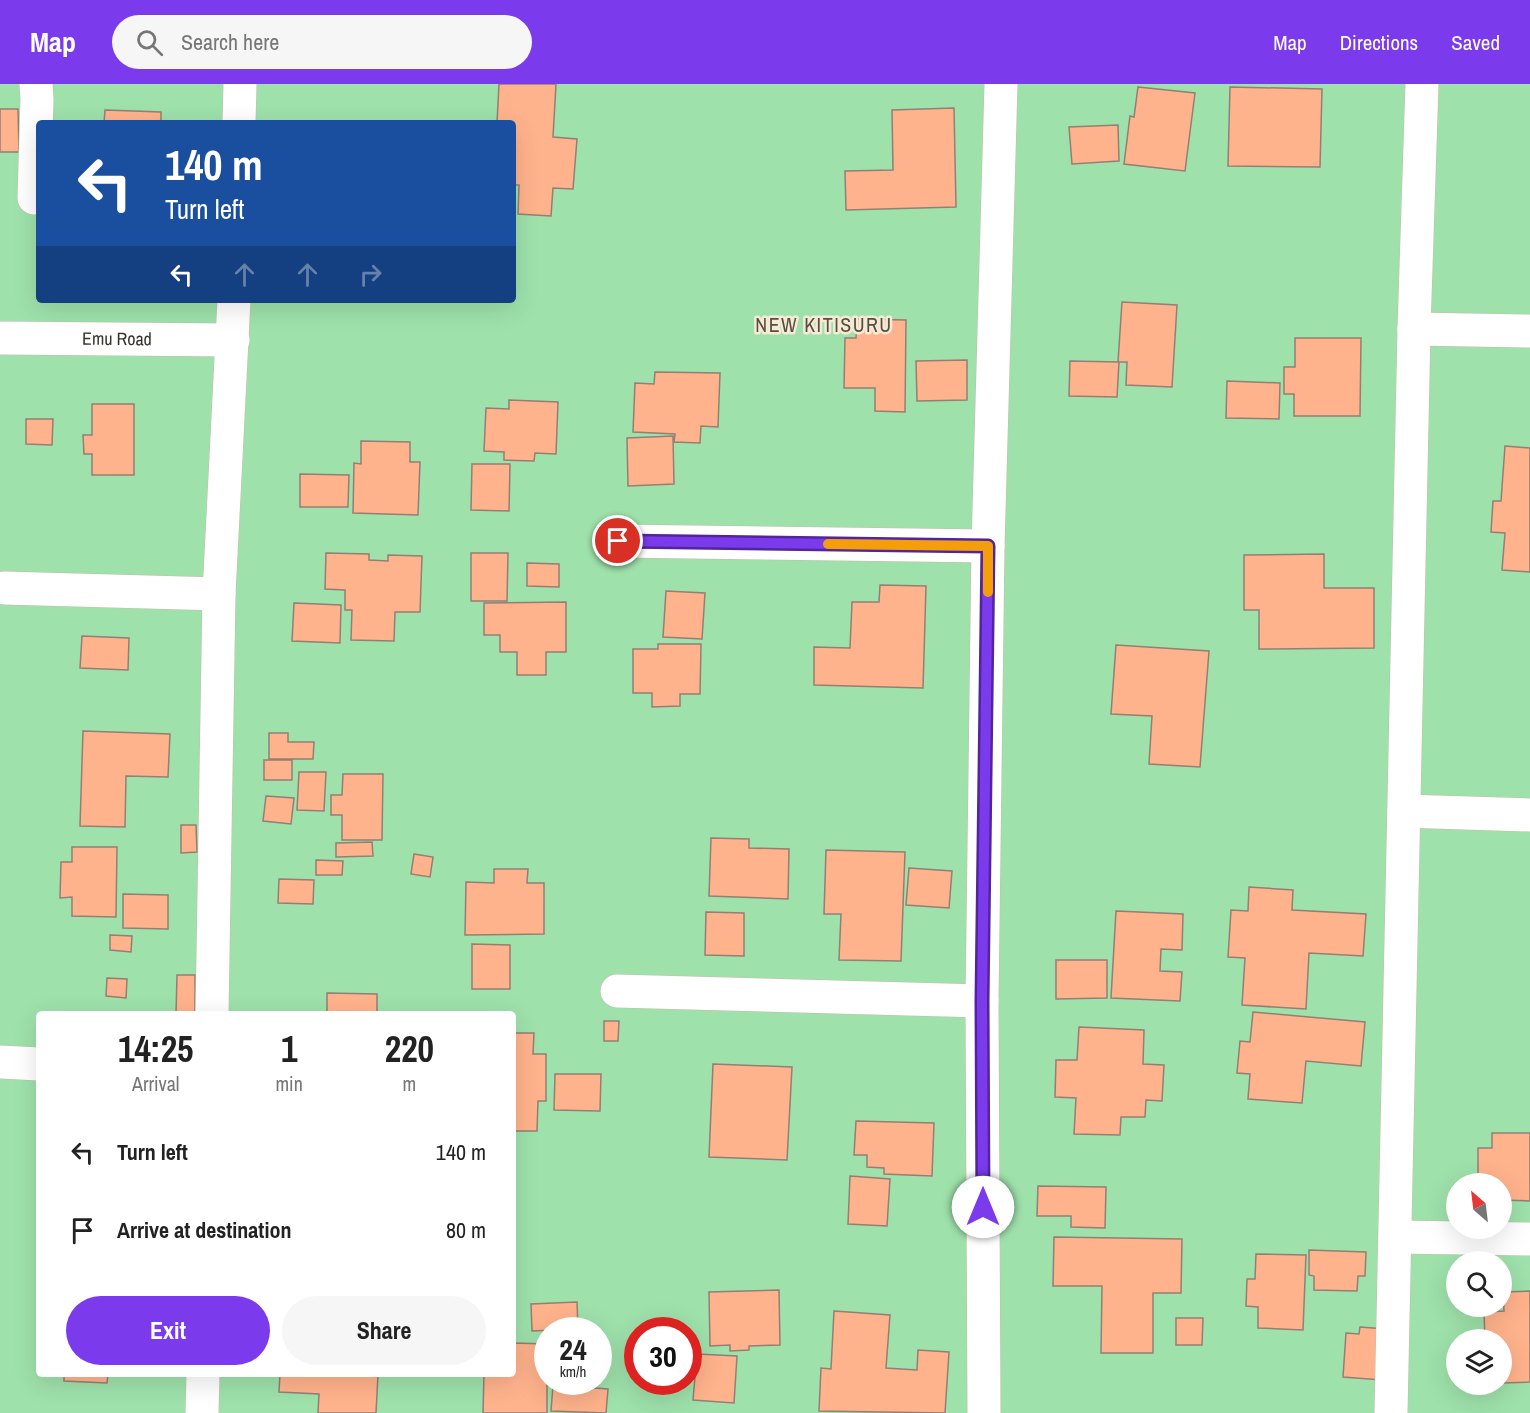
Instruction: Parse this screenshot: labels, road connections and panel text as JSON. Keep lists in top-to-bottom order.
{
  "streets": {
    "street": ["Emu Road"]
  },
  "districts": ["NEW KITISURU"],
  "north": "top left",
  "page": {
    "header": "Map",
    "search": "Search here",
    "nav": ["Map", "Directions", "Saved"],
    "turn": ["140 m", "Turn left"],
    "eta": [
      "14:25",
      "Arrival",
      "1",
      "min",
      "220",
      "m"
    ],
    "list": [
      {
        "name": "Turn left",
        "value": "140 m"
      },
      {
        "name": "Arrive at destination",
        "value": "80 m"
      }
    ],
    "buttons": ["Exit", "Share"],
    "speed": "24 km/h",
    "limit": "30"
  }
}
